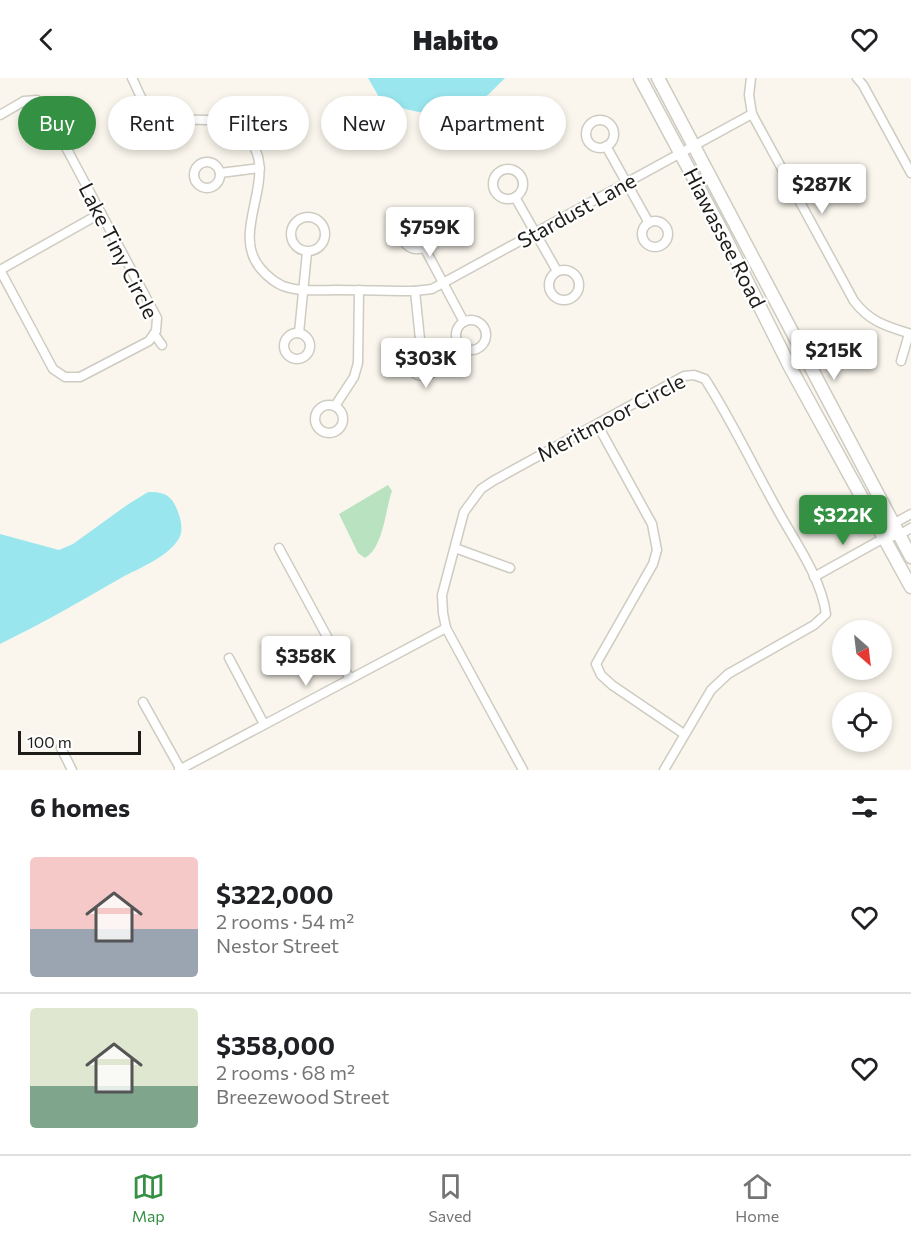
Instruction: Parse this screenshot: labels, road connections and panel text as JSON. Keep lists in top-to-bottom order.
{
  "streets": {
    "street": [
      "Stardust Lane",
      "Hiawassee Road",
      "Lake Tiny Circle",
      "Meritmoor Circle"
    ]
  },
  "crossings": [
    ["Stardust Lane", "Hiawassee Road"]
  ],
  "scale_bar": "100 m",
  "north": "bottom right",
  "page": {
    "header": "Habito",
    "chip": [
      "Buy",
      "Rent",
      "Filters",
      "New",
      "Apartment"
    ],
    "price": [
      "$287K",
      "$759K",
      "$215K",
      "$303K",
      "$322K",
      "$358K"
    ],
    "scale": "100 m",
    "heading": "6 homes",
    "list": [
      {
        "name": "$322,000",
        "note": "2 rooms · 54 m² · Nestor Street"
      },
      {
        "name": "$358,000",
        "note": "2 rooms · 68 m² · Breezewood Street"
      }
    ],
    "tabs": ["Map", "Saved", "Home"]
  }
}
